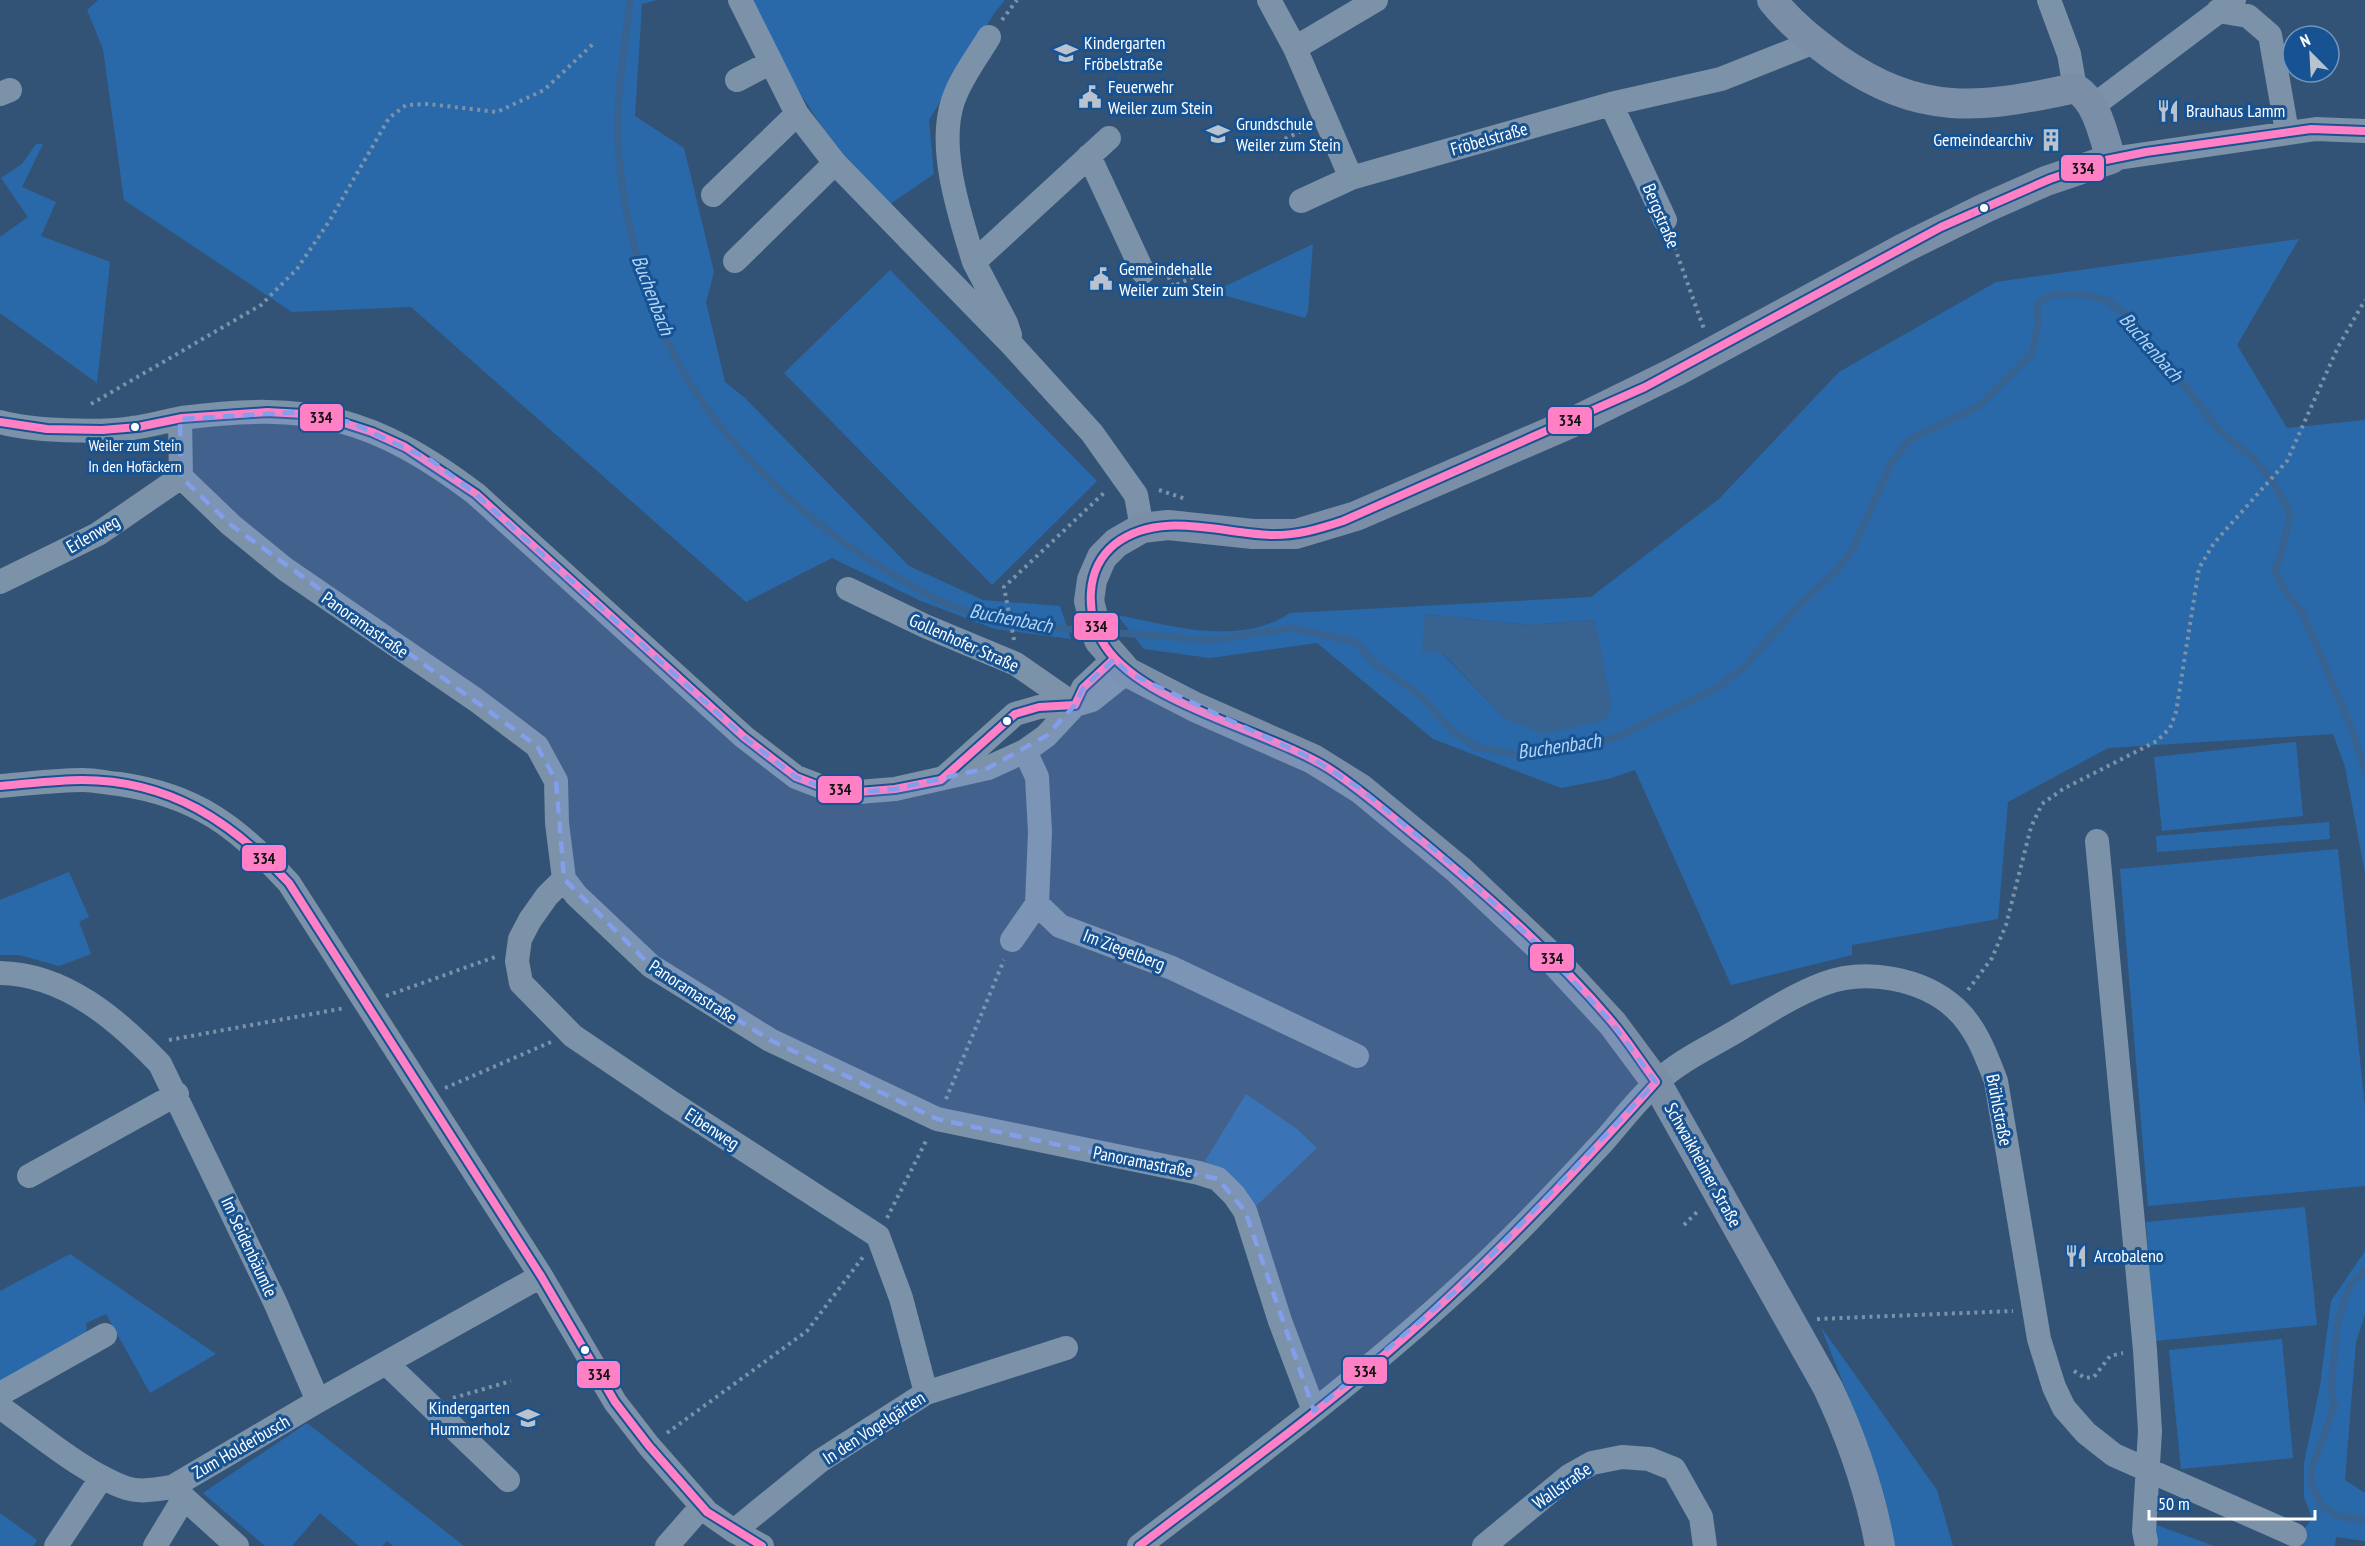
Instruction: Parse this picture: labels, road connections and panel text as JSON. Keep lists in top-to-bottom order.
{
  "streets": {
    "main road": ["Schwaikheimer Straße"],
    "street": [
      "Fröbelstraße",
      "Bergstraße",
      "Erlenweg",
      "Panoramastraße",
      "Gollenhofer Straße",
      "Im Ziegelberg",
      "Brühlstraße",
      "Eibenweg",
      "Im Seidenbäumle",
      "In den Vogelgärten",
      "Zum Holderbusch",
      "Wallstraße"
    ]
  },
  "crossings": [
    ["Fröbelstraße", "Bergstraße"],
    ["Erlenweg", "Panoramastraße"],
    ["Panoramastraße", "Brühlstraße"],
    ["Panoramastraße", "Eibenweg"],
    ["Brühlstraße", "Schwaikheimer Straße"],
    ["Im Seidenbäumle", "Zum Holderbusch"]
  ],
  "water": ["Buchenbach"],
  "places": {
    "school or university": ["Kindergarten Fröbelstraße", "Grundschule Weiler zum Stein", "Kindergarten Hummerholz"],
    "public building": ["Feuerwehr Weiler zum Stein", "Gemeindehalle Weiler zum Stein"],
    "restaurant": ["Brauhaus Lamm", "Arcobaleno"],
    "building": ["Gemeindearchiv"],
    "other": ["Weiler zum Stein In den Hofäckern"]
  },
  "lines": ["transit line 334"],
  "scale_bar": "50 m",
  "north": "top left"
}
